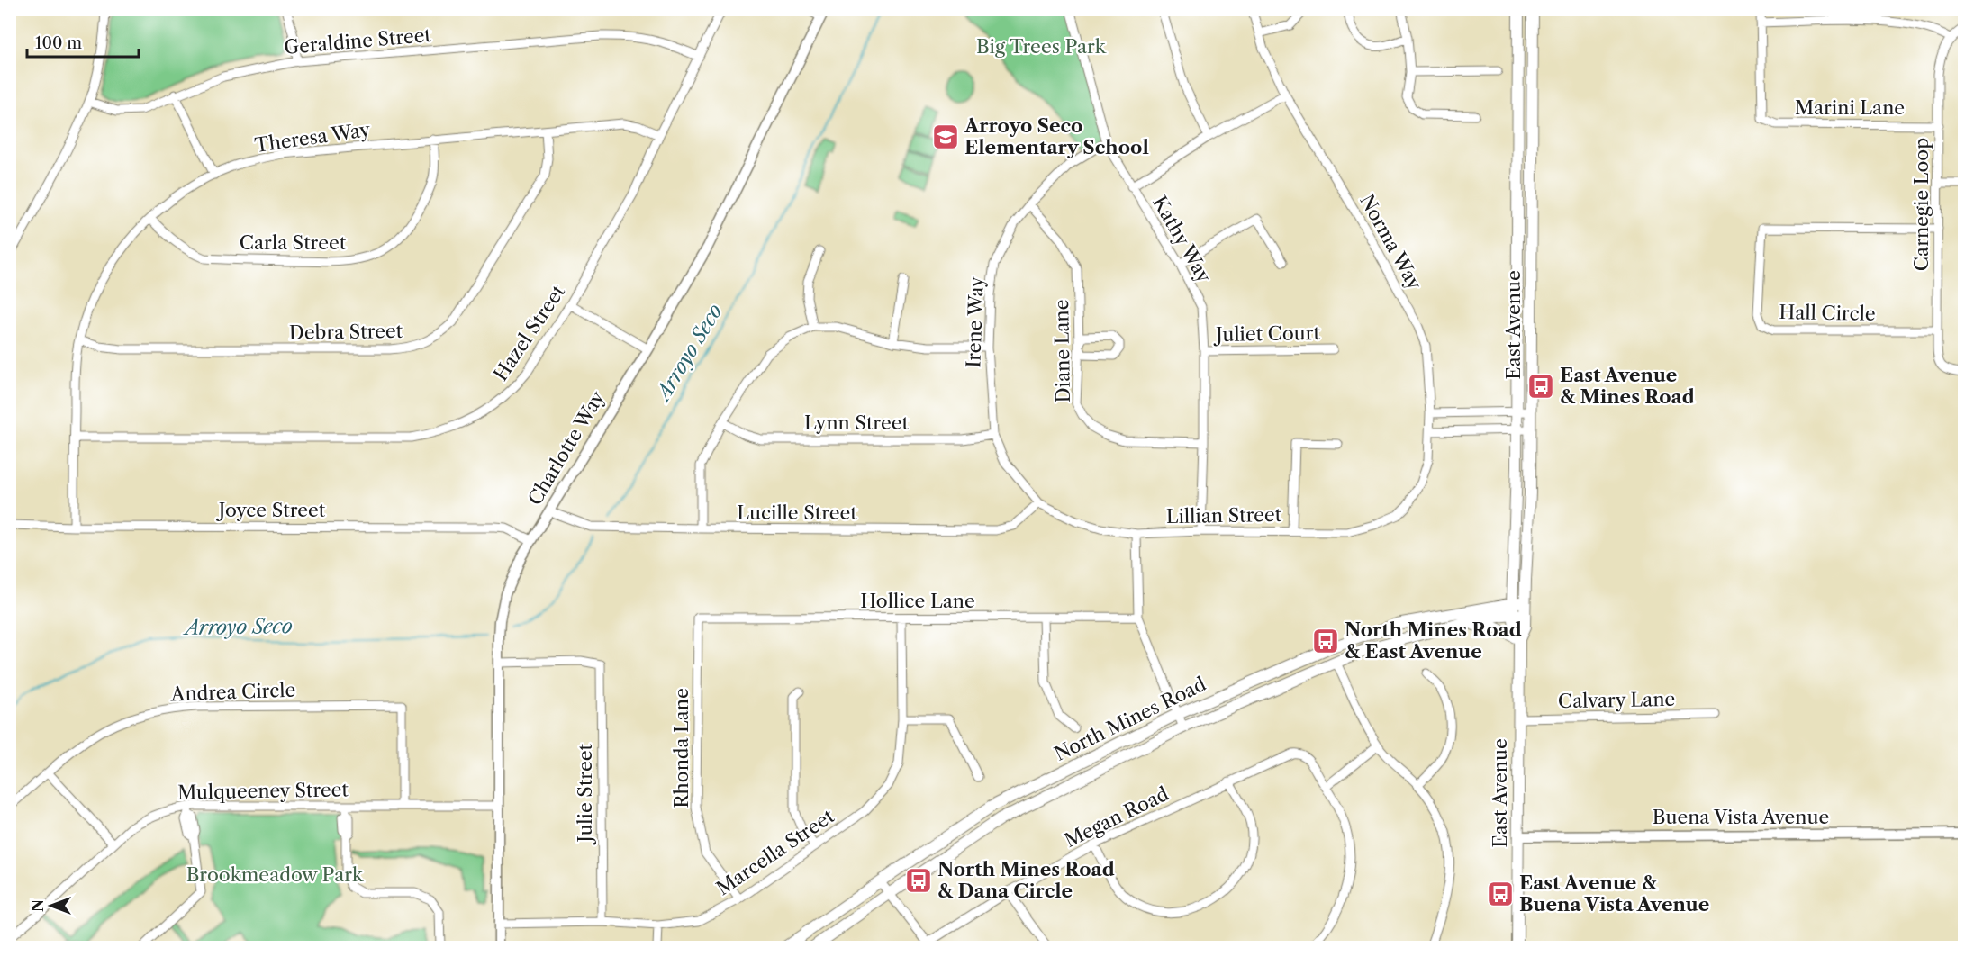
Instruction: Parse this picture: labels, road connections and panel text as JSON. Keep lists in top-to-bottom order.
{
  "streets": {
    "main road": ["East Avenue", "North Mines Road"],
    "street": [
      "Geraldine Street",
      "Marini Lane",
      "Theresa Way",
      "Carnegie Loop",
      "Kathy Way",
      "Norma Way",
      "Carla Street",
      "Hall Circle",
      "Irene Way",
      "Debra Street",
      "Hazel Street",
      "Juliet Court",
      "Diane Lane",
      "Lynn Street",
      "Charlotte Way",
      "Joyce Street",
      "Lucille Street",
      "Lillian Street",
      "Hollice Lane",
      "Andrea Circle",
      "Calvary Lane",
      "Rhonda Lane",
      "Mulqueeney Street",
      "Julie Street",
      "Megan Road",
      "Buena Vista Avenue",
      "Marcella Street"
    ]
  },
  "crossings": [
    ["Geraldine Street", "Hazel Street"],
    ["Marini Lane", "Carnegie Loop"],
    ["Theresa Way", "Carla Street"],
    ["Theresa Way", "Debra Street"],
    ["Theresa Way", "Hazel Street"],
    ["Theresa Way", "Joyce Street"],
    ["Carnegie Loop", "Hall Circle"],
    ["Kathy Way", "Irene Way"],
    ["Kathy Way", "Juliet Court"],
    ["Kathy Way", "Diane Lane"],
    ["Kathy Way", "Lillian Street"],
    ["Norma Way", "Lillian Street"],
    ["Irene Way", "Diane Lane"],
    ["Irene Way", "Lynn Street"],
    ["Irene Way", "Lucille Street"],
    ["Irene Way", "Lillian Street"],
    ["East Avenue", "Calvary Lane"],
    ["East Avenue", "North Mines Road"],
    ["East Avenue", "Buena Vista Avenue"],
    ["Charlotte Way", "Joyce Street"],
    ["Charlotte Way", "Lucille Street"],
    ["Charlotte Way", "Mulqueeney Street"],
    ["Charlotte Way", "Julie Street"],
    ["Charlotte Way", "Marcella Street"],
    ["Lucille Street", "Lillian Street"],
    ["Hollice Lane", "Rhonda Lane"],
    ["Hollice Lane", "Marcella Street"],
    ["Andrea Circle", "Mulqueeney Street"],
    ["Rhonda Lane", "Marcella Street"],
    ["Julie Street", "Marcella Street"]
  ],
  "water": ["Arroyo Seco"],
  "parks": ["Big Trees Park", "Brookmeadow Park"],
  "places": {
    "school or university": ["Arroyo Seco Elementary School"],
    "bus stop": [
      "East Avenue & Mines Road",
      "North Mines Road & East Avenue",
      "North Mines Road & Dana Circle",
      "East Avenue & Buena Vista Avenue"
    ]
  },
  "scale_bar": "100 m",
  "north": "left"
}
